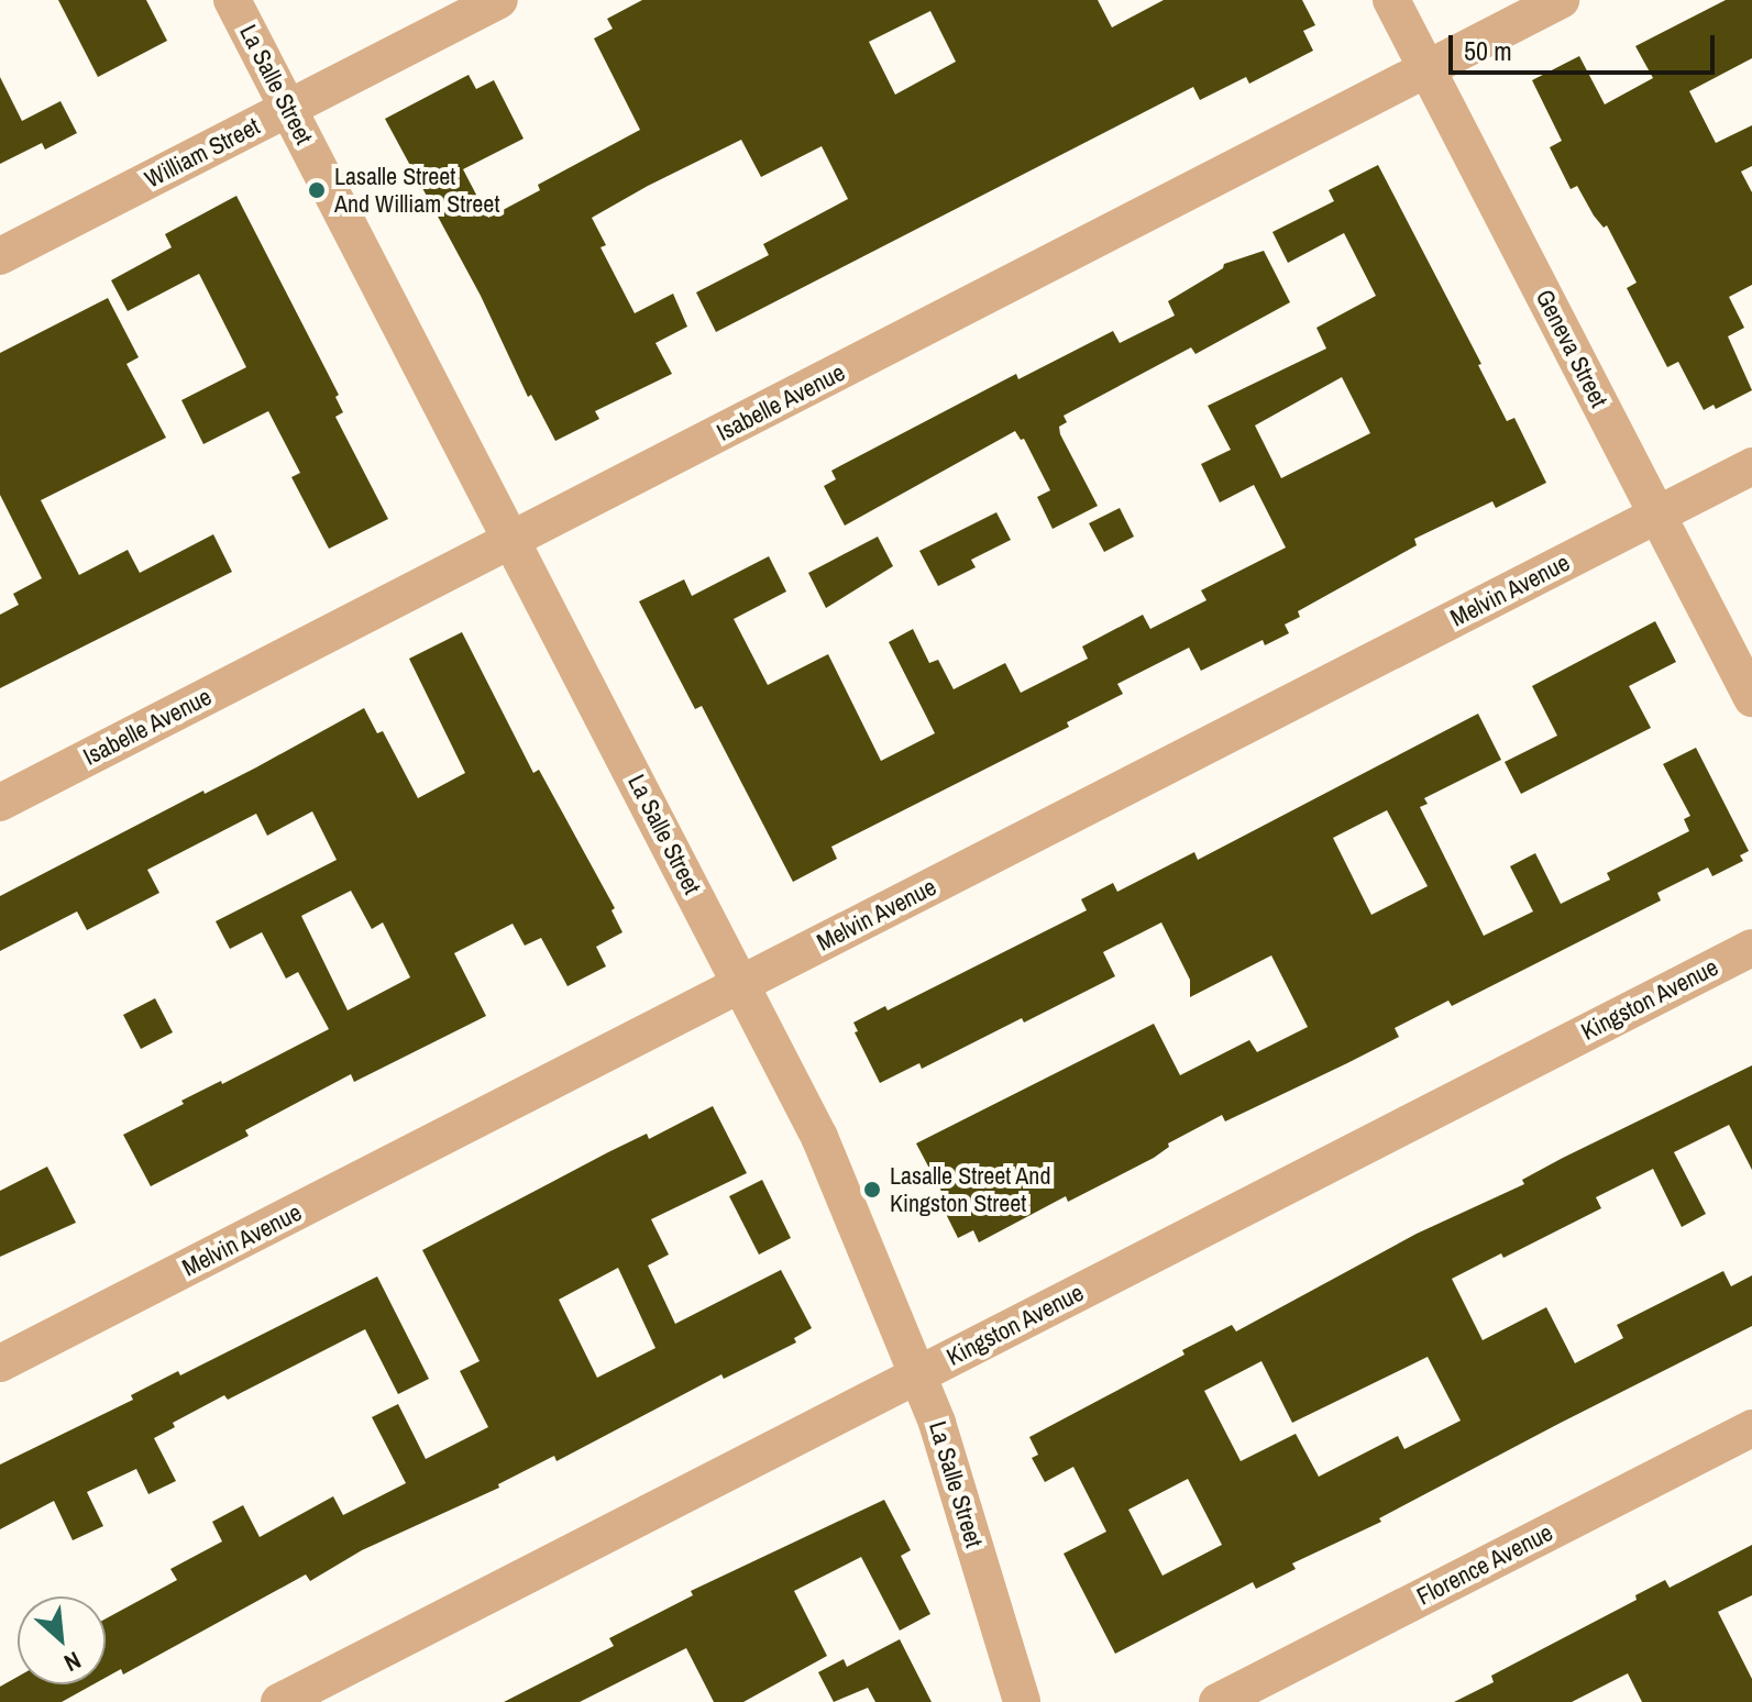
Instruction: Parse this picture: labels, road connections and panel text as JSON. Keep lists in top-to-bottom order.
{
  "streets": {
    "street": [
      "La Salle Street",
      "William Street",
      "Geneva Street",
      "Isabelle Avenue",
      "Melvin Avenue",
      "Kingston Avenue",
      "Florence Avenue"
    ]
  },
  "crossings": [
    ["La Salle Street", "William Street"],
    ["La Salle Street", "Isabelle Avenue"],
    ["La Salle Street", "Melvin Avenue"],
    ["La Salle Street", "Kingston Avenue"],
    ["Geneva Street", "Isabelle Avenue"],
    ["Geneva Street", "Melvin Avenue"]
  ],
  "places": ["Lasalle Street And William Street", "Lasalle Street And Kingston Street"],
  "scale_bar": "50 m",
  "north": "bottom right"
}
